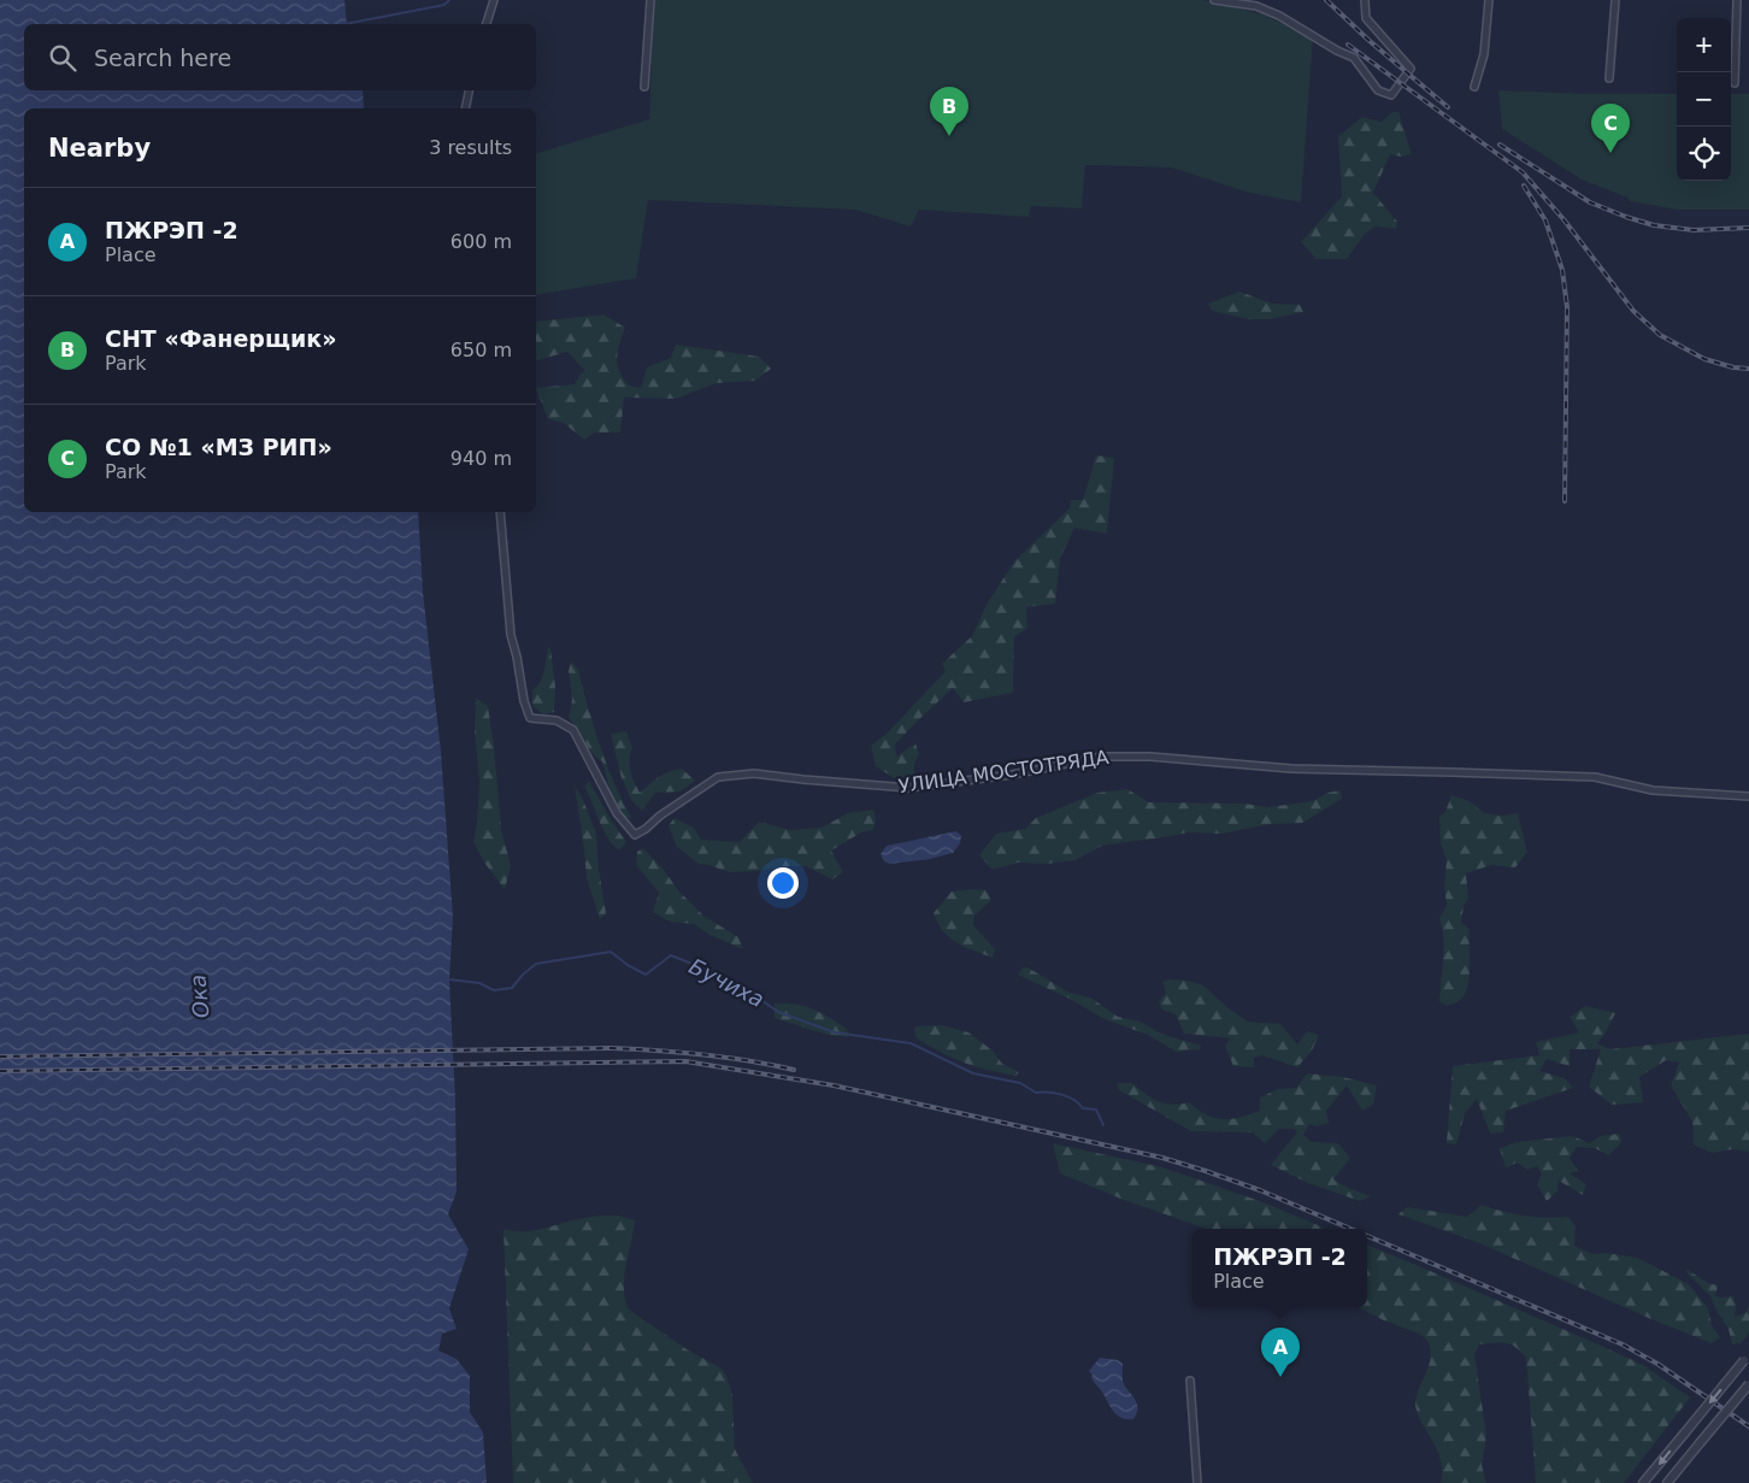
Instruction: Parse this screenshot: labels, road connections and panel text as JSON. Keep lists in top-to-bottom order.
{
  "streets": {
    "street": ["УЛИЦА МОСТОТРЯДА"]
  },
  "water": ["Бучиха", "Ока"],
  "page": {
    "map_buttons": ["+", "−"],
    "search": "Search here",
    "pins": ["B", "C", "A"],
    "heading": ["Nearby", "3 results"],
    "list": [
      {
        "mark": "A",
        "name": "ПЖРЭП -2",
        "note": "Place",
        "value": "600 m"
      },
      {
        "mark": "B",
        "name": "СНТ «Фанерщик»",
        "note": "Park",
        "value": "650 m"
      },
      {
        "mark": "C",
        "name": "СО №1 «МЗ РИП»",
        "note": "Park",
        "value": "940 m"
      }
    ],
    "popup": ["ПЖРЭП -2", "Place"]
  }
}
